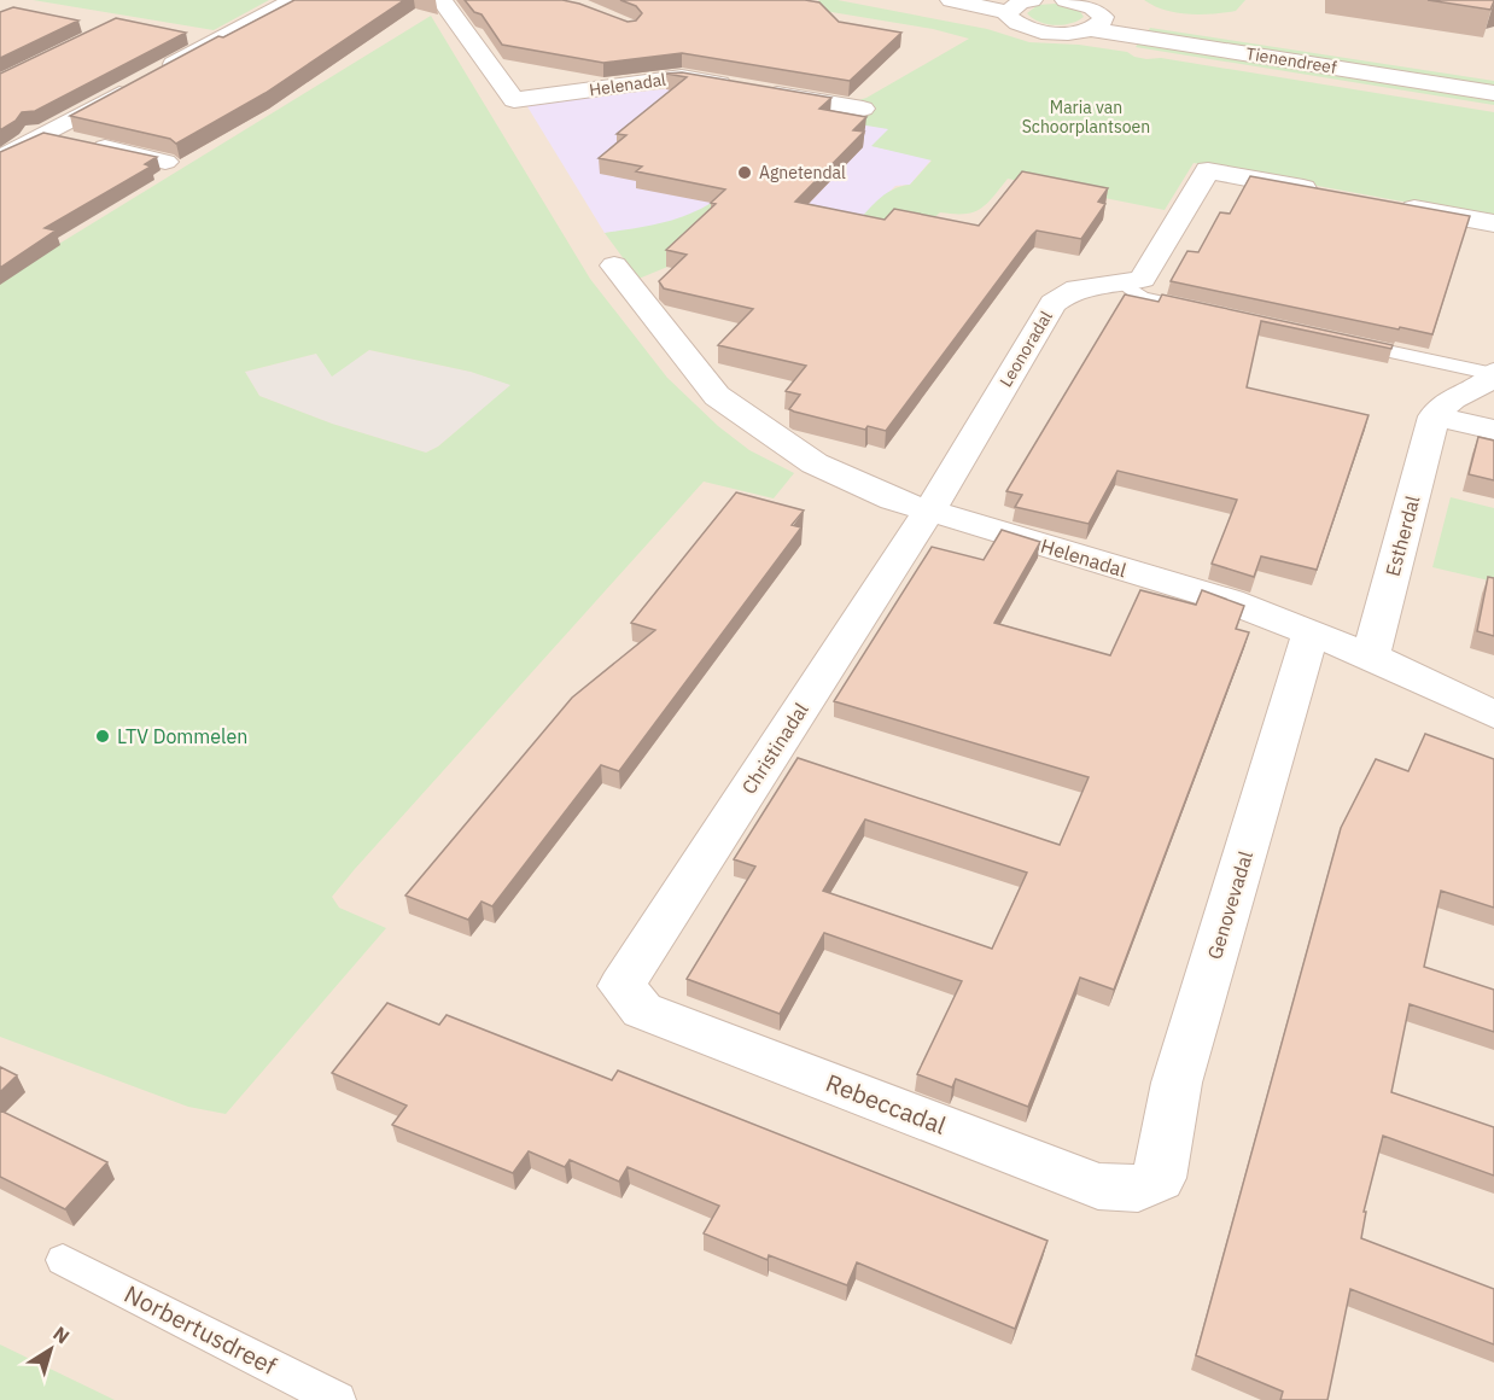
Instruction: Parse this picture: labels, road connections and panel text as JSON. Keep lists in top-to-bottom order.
{
  "streets": {
    "street": [
      "Tienendreef",
      "Helenadal",
      "Leonoradal",
      "Estherdal",
      "Christinadal",
      "Genovevadal",
      "Rebeccadal"
    ],
    "lane": ["Norbertusdreef"]
  },
  "crossings": [
    ["Helenadal", "Leonoradal"],
    ["Helenadal", "Estherdal"],
    ["Helenadal", "Christinadal"],
    ["Helenadal", "Genovevadal"],
    ["Leonoradal", "Christinadal"],
    ["Christinadal", "Rebeccadal"],
    ["Genovevadal", "Rebeccadal"]
  ],
  "parks": ["Maria van Schoorplantsoen"],
  "places": ["Agnetendal", "LTV Dommelen"],
  "north": "top right"
}
